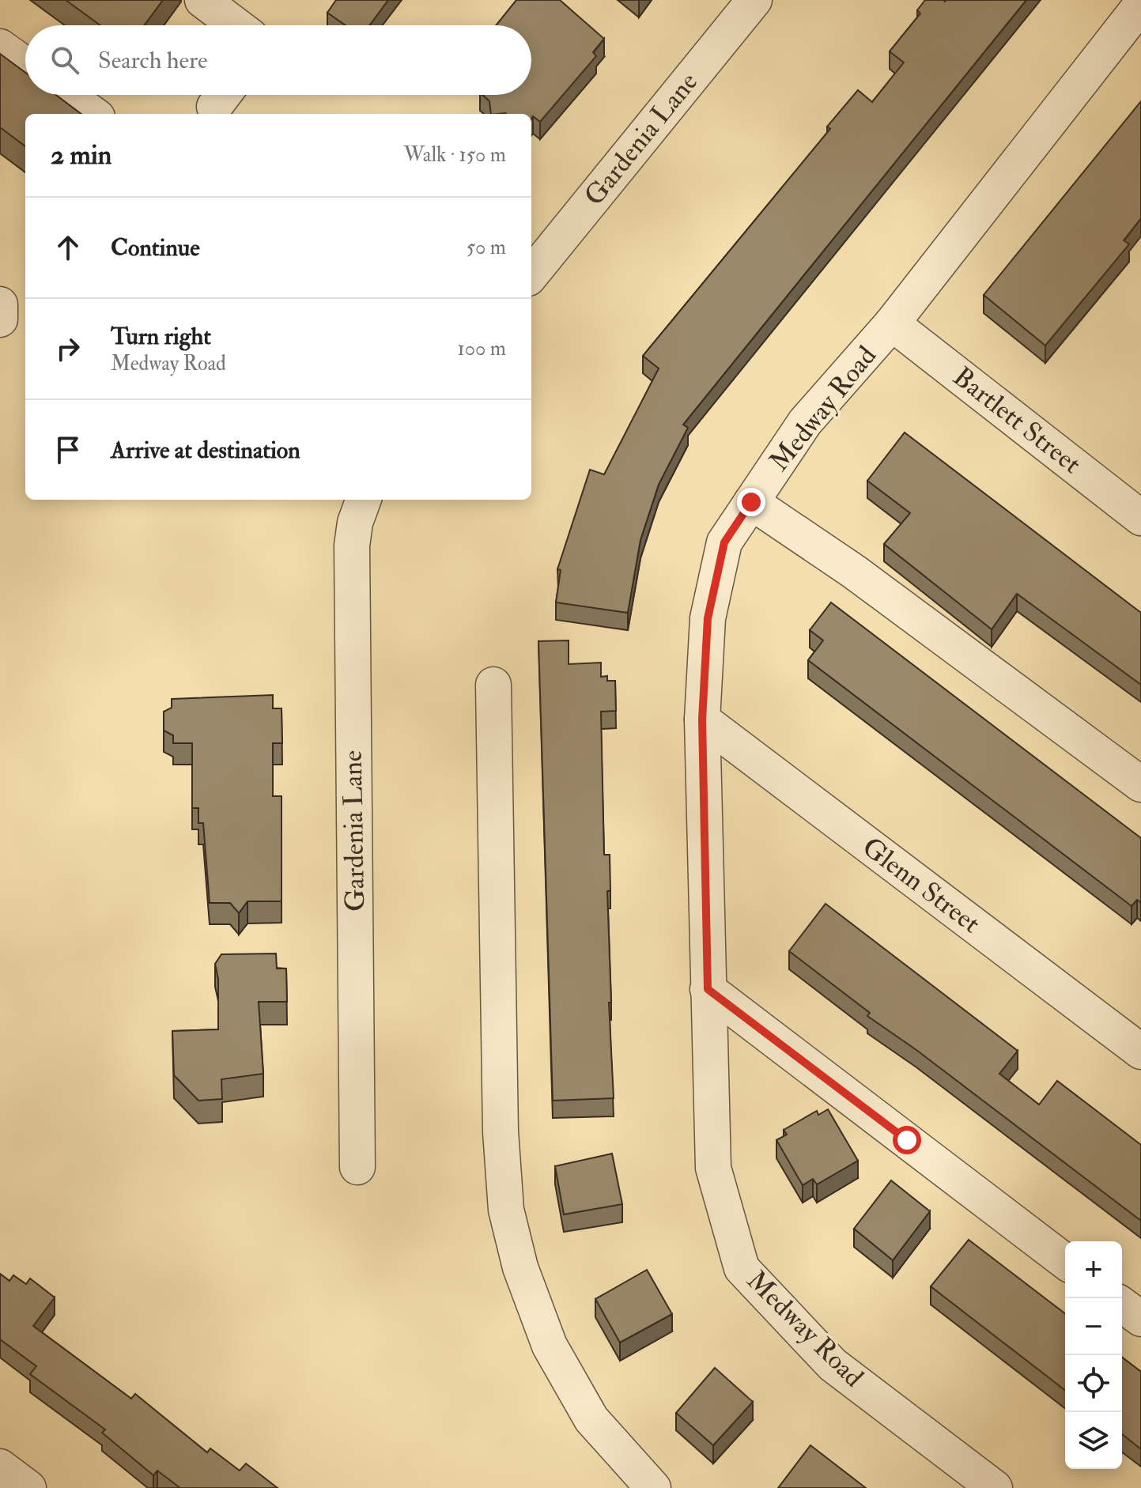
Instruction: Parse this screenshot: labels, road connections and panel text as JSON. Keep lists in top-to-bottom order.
{
  "streets": {
    "street": [
      "Gardenia Lane",
      "Medway Road",
      "Bartlett Street",
      "Glenn Street"
    ]
  },
  "crossings": [
    ["Medway Road", "Bartlett Street"],
    ["Medway Road", "Glenn Street"]
  ],
  "page": {
    "search": "Search here",
    "heading": ["2 min", "Walk · 150 m"],
    "list": [
      ["Continue", "50 m"],
      ["Turn right", "Medway Road", "100 m"],
      "Arrive at destination"
    ],
    "map_buttons": ["+", "−"]
  }
}
